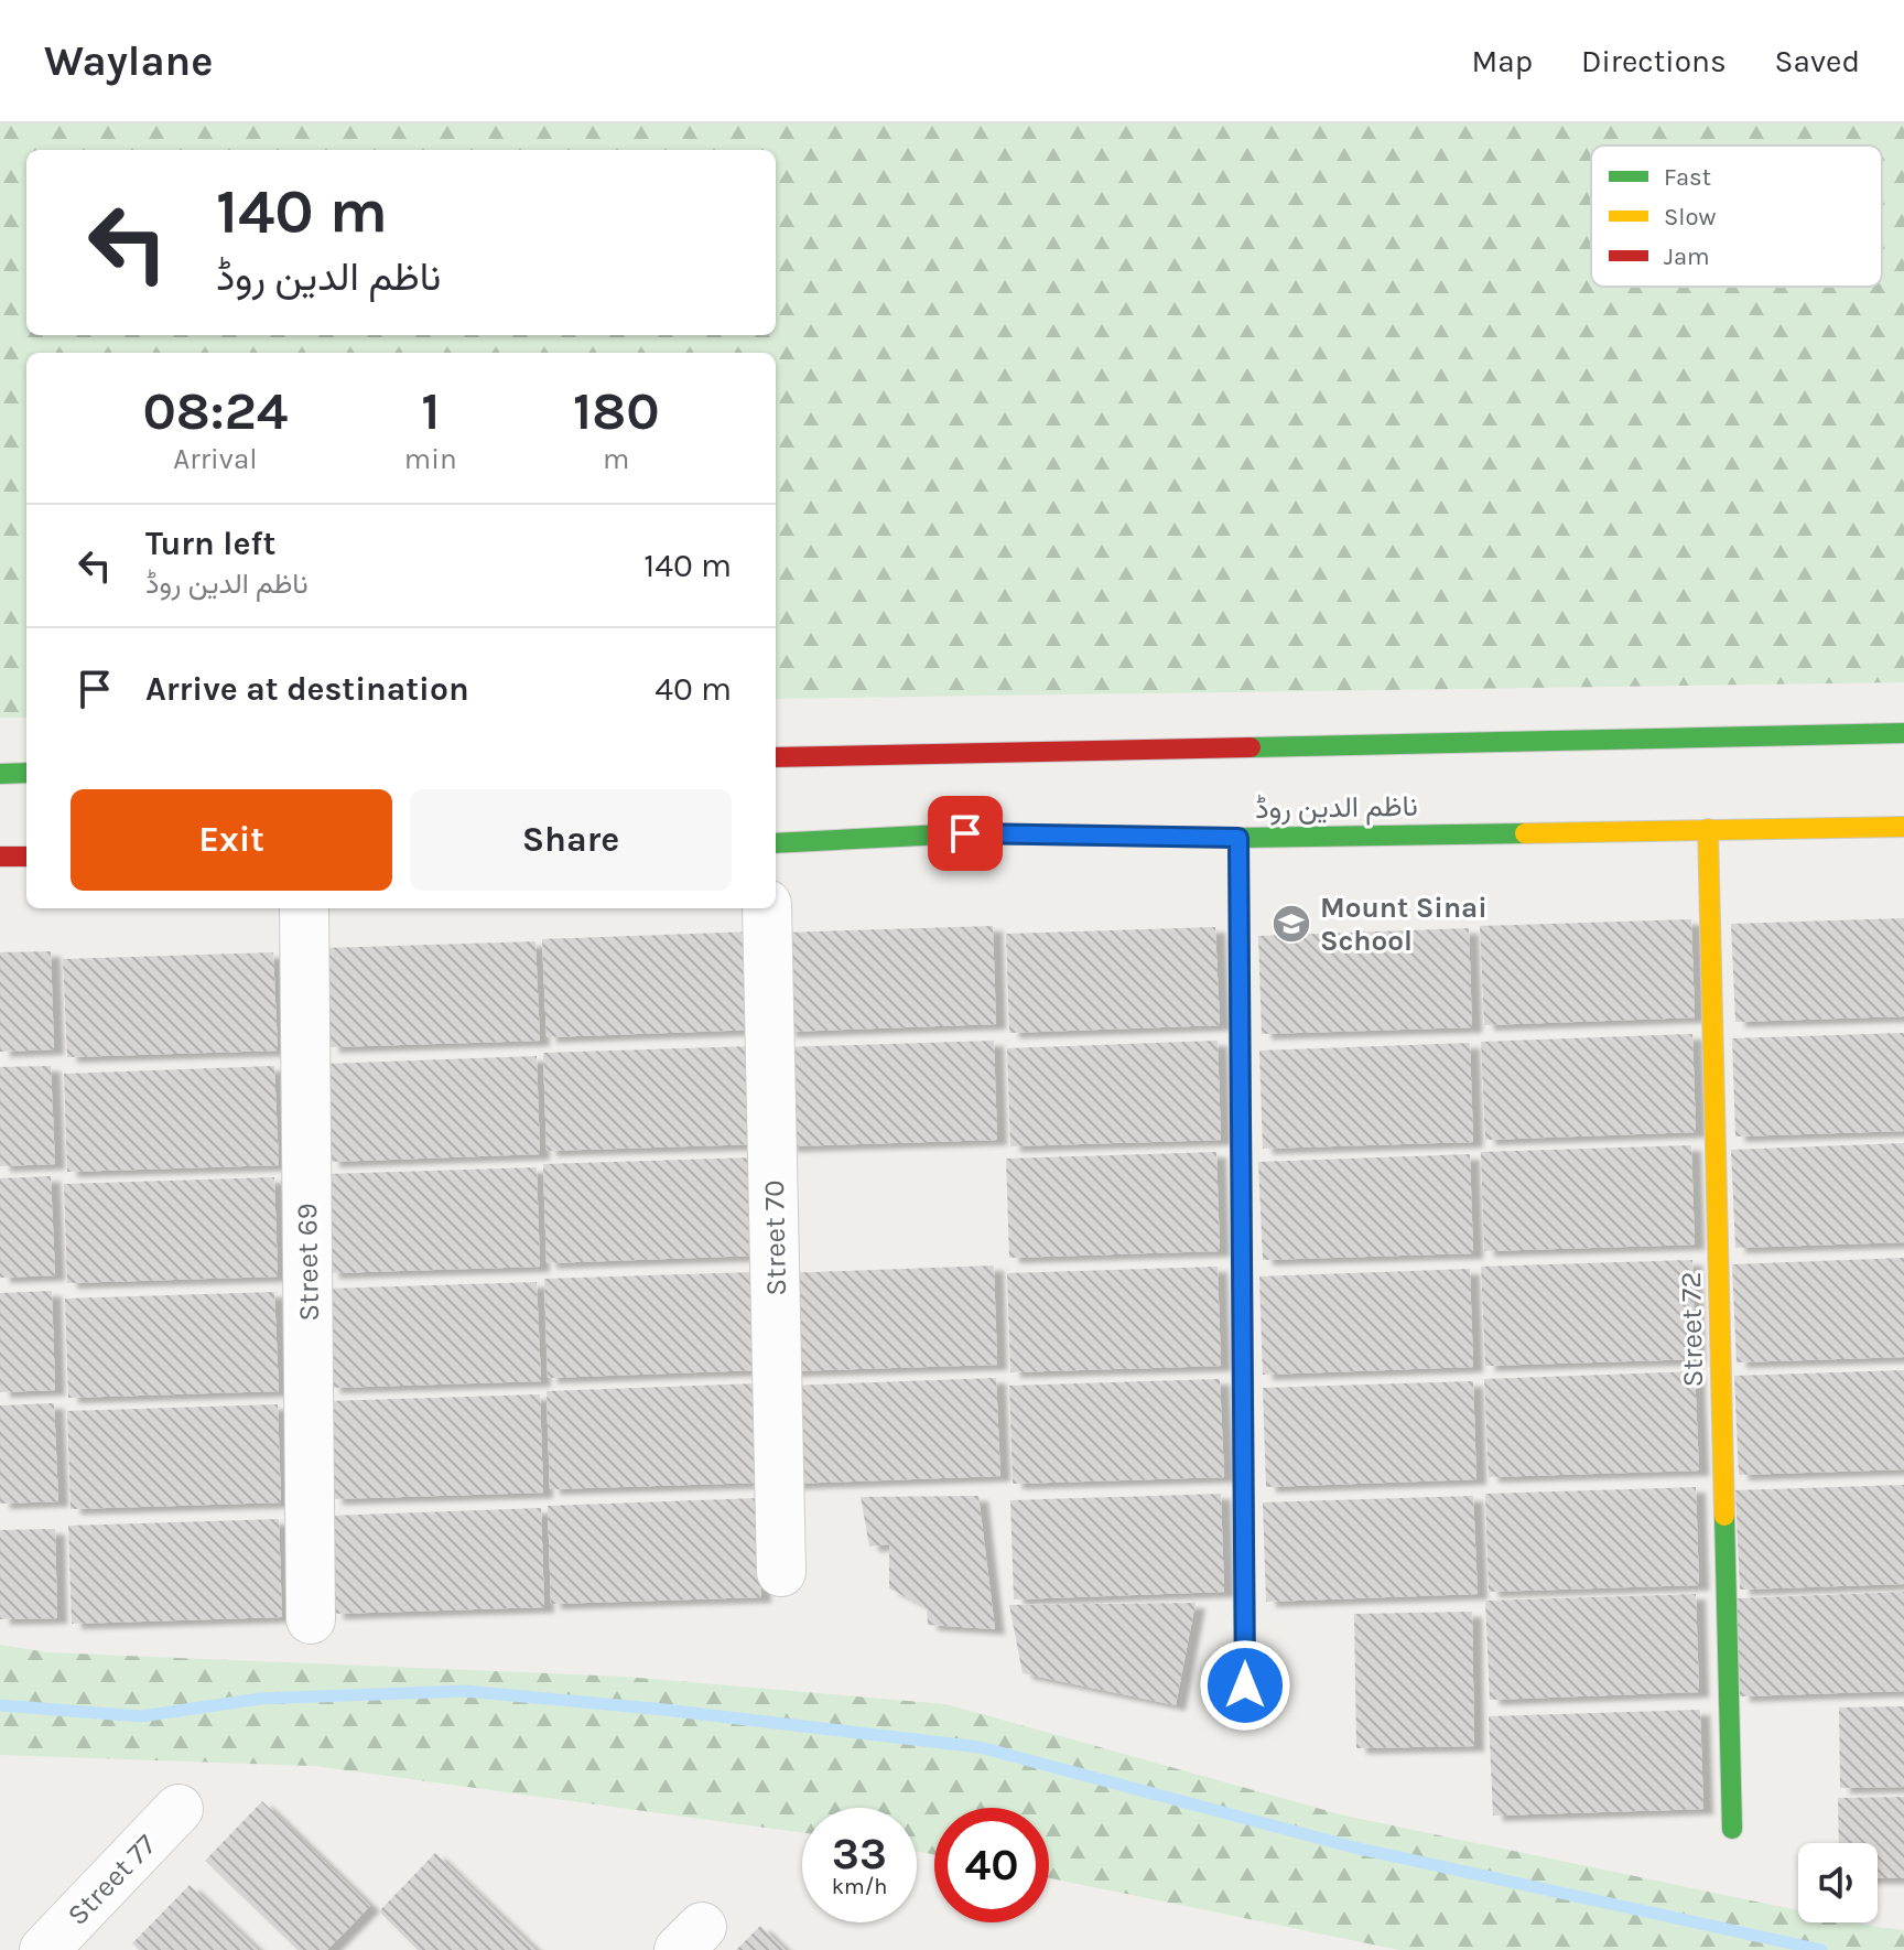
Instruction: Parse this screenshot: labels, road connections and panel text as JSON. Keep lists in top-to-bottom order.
{
  "streets": {
    "main road": ["ناظم الدین روڈ", "Street 72"],
    "street": ["Street 70", "Street 69", "Street 77"]
  },
  "crossings": [
    ["ناظم الدین روڈ", "Street 72"]
  ],
  "places": {
    "school or university": ["Mount Sinai School"]
  },
  "legend": ["Fast", "Slow", "Jam"],
  "page": {
    "header": "Waylane",
    "nav": ["Map", "Directions", "Saved"],
    "turn": ["140 m", "ناظم الدین روڈ"],
    "eta": [
      "08:24",
      "Arrival",
      "1",
      "min",
      "180",
      "m"
    ],
    "list": [
      {
        "name": "Turn left",
        "note": "ناظم الدین روڈ",
        "value": "140 m"
      },
      {
        "name": "Arrive at destination",
        "value": "40 m"
      }
    ],
    "buttons": ["Exit", "Share"],
    "speed": "33 km/h",
    "limit": "40"
  }
}
